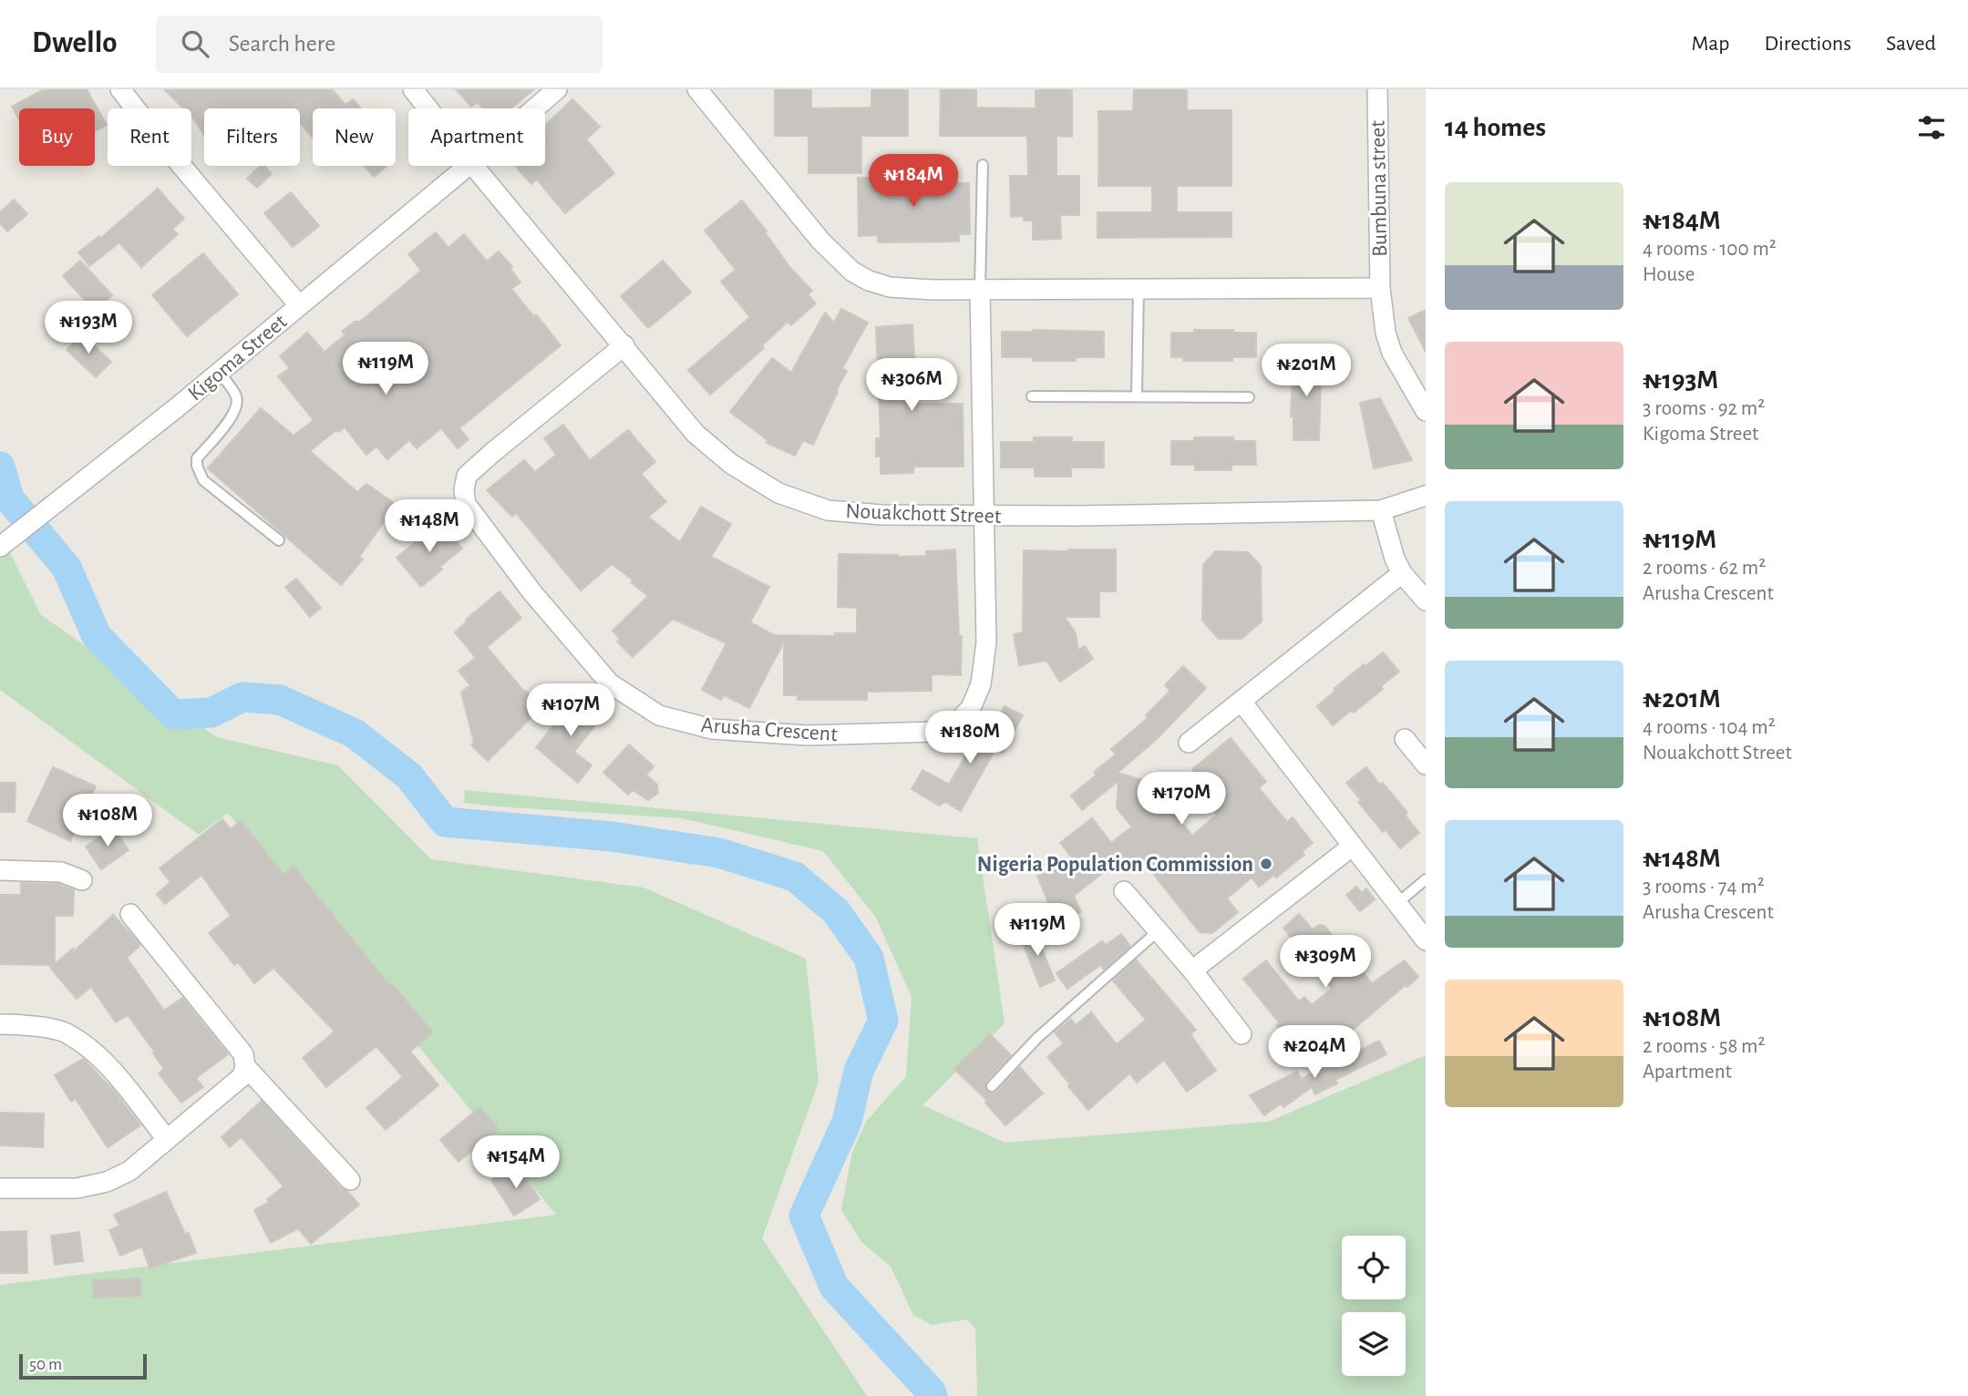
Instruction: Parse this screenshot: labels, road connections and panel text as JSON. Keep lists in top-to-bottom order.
{
  "streets": {
    "street": [
      "Bumbuna street",
      "Kigoma Street",
      "Nouakchott Street",
      "Arusha Crescent"
    ]
  },
  "crossings": [
    ["Nouakchott Street", "Arusha Crescent"]
  ],
  "places": ["Nigeria Population Commission"],
  "scale_bar": "50 m",
  "page": {
    "header": "Dwello",
    "search": "Search here",
    "nav": ["Map", "Directions", "Saved"],
    "heading": "14 homes",
    "chip": [
      "Buy",
      "Rent",
      "Filters",
      "New",
      "Apartment"
    ],
    "price": [
      "₦184M",
      "₦193M",
      "₦119M",
      "₦201M",
      "₦306M",
      "₦148M",
      "₦107M",
      "₦180M",
      "₦170M",
      "₦108M",
      "₦119M",
      "₦309M",
      "₦204M",
      "₦154M"
    ],
    "list": [
      {
        "name": "₦184M",
        "note": "4 rooms · 100 m² · House"
      },
      {
        "name": "₦193M",
        "note": "3 rooms · 92 m² · Kigoma Street"
      },
      {
        "name": "₦119M",
        "note": "2 rooms · 62 m² · Arusha Crescent"
      },
      {
        "name": "₦201M",
        "note": "4 rooms · 104 m² · Nouakchott Street"
      },
      {
        "name": "₦148M",
        "note": "3 rooms · 74 m² · Arusha Crescent"
      },
      {
        "name": "₦108M",
        "note": "2 rooms · 58 m² · Apartment"
      }
    ],
    "scale": "50 m"
  }
}
